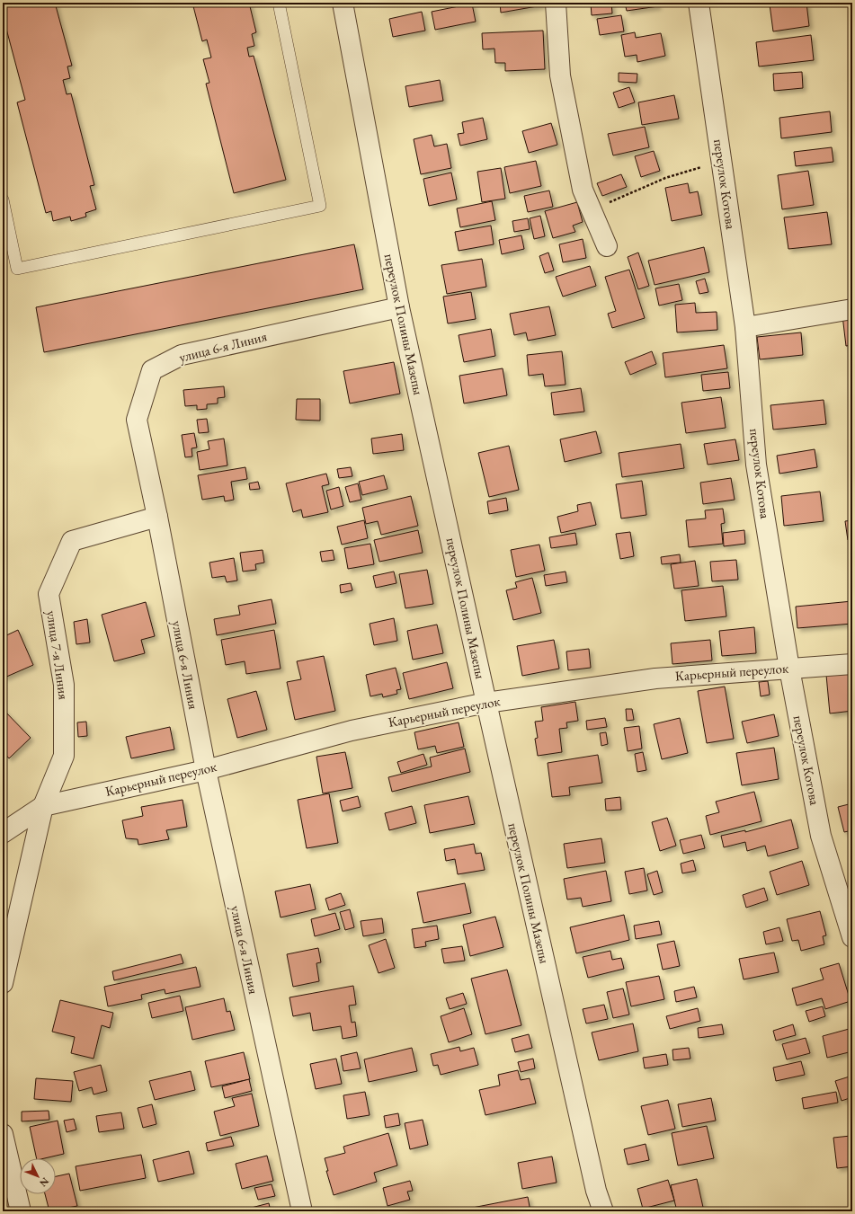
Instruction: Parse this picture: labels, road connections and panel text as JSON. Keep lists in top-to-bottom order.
{
  "streets": {
    "street": [
      "переулок Котова",
      "переулок Полины Мазепы",
      "улица 6-я Линия",
      "улица 7-я Линия",
      "Карьерный переулок"
    ]
  },
  "crossings": [
    ["переулок Котова", "Карьерный переулок"],
    ["переулок Полины Мазепы", "улица 6-я Линия"],
    ["переулок Полины Мазепы", "Карьерный переулок"],
    ["улица 6-я Линия", "улица 7-я Линия"],
    ["улица 6-я Линия", "Карьерный переулок"],
    ["улица 7-я Линия", "Карьерный переулок"]
  ],
  "north": "bottom right"
}
